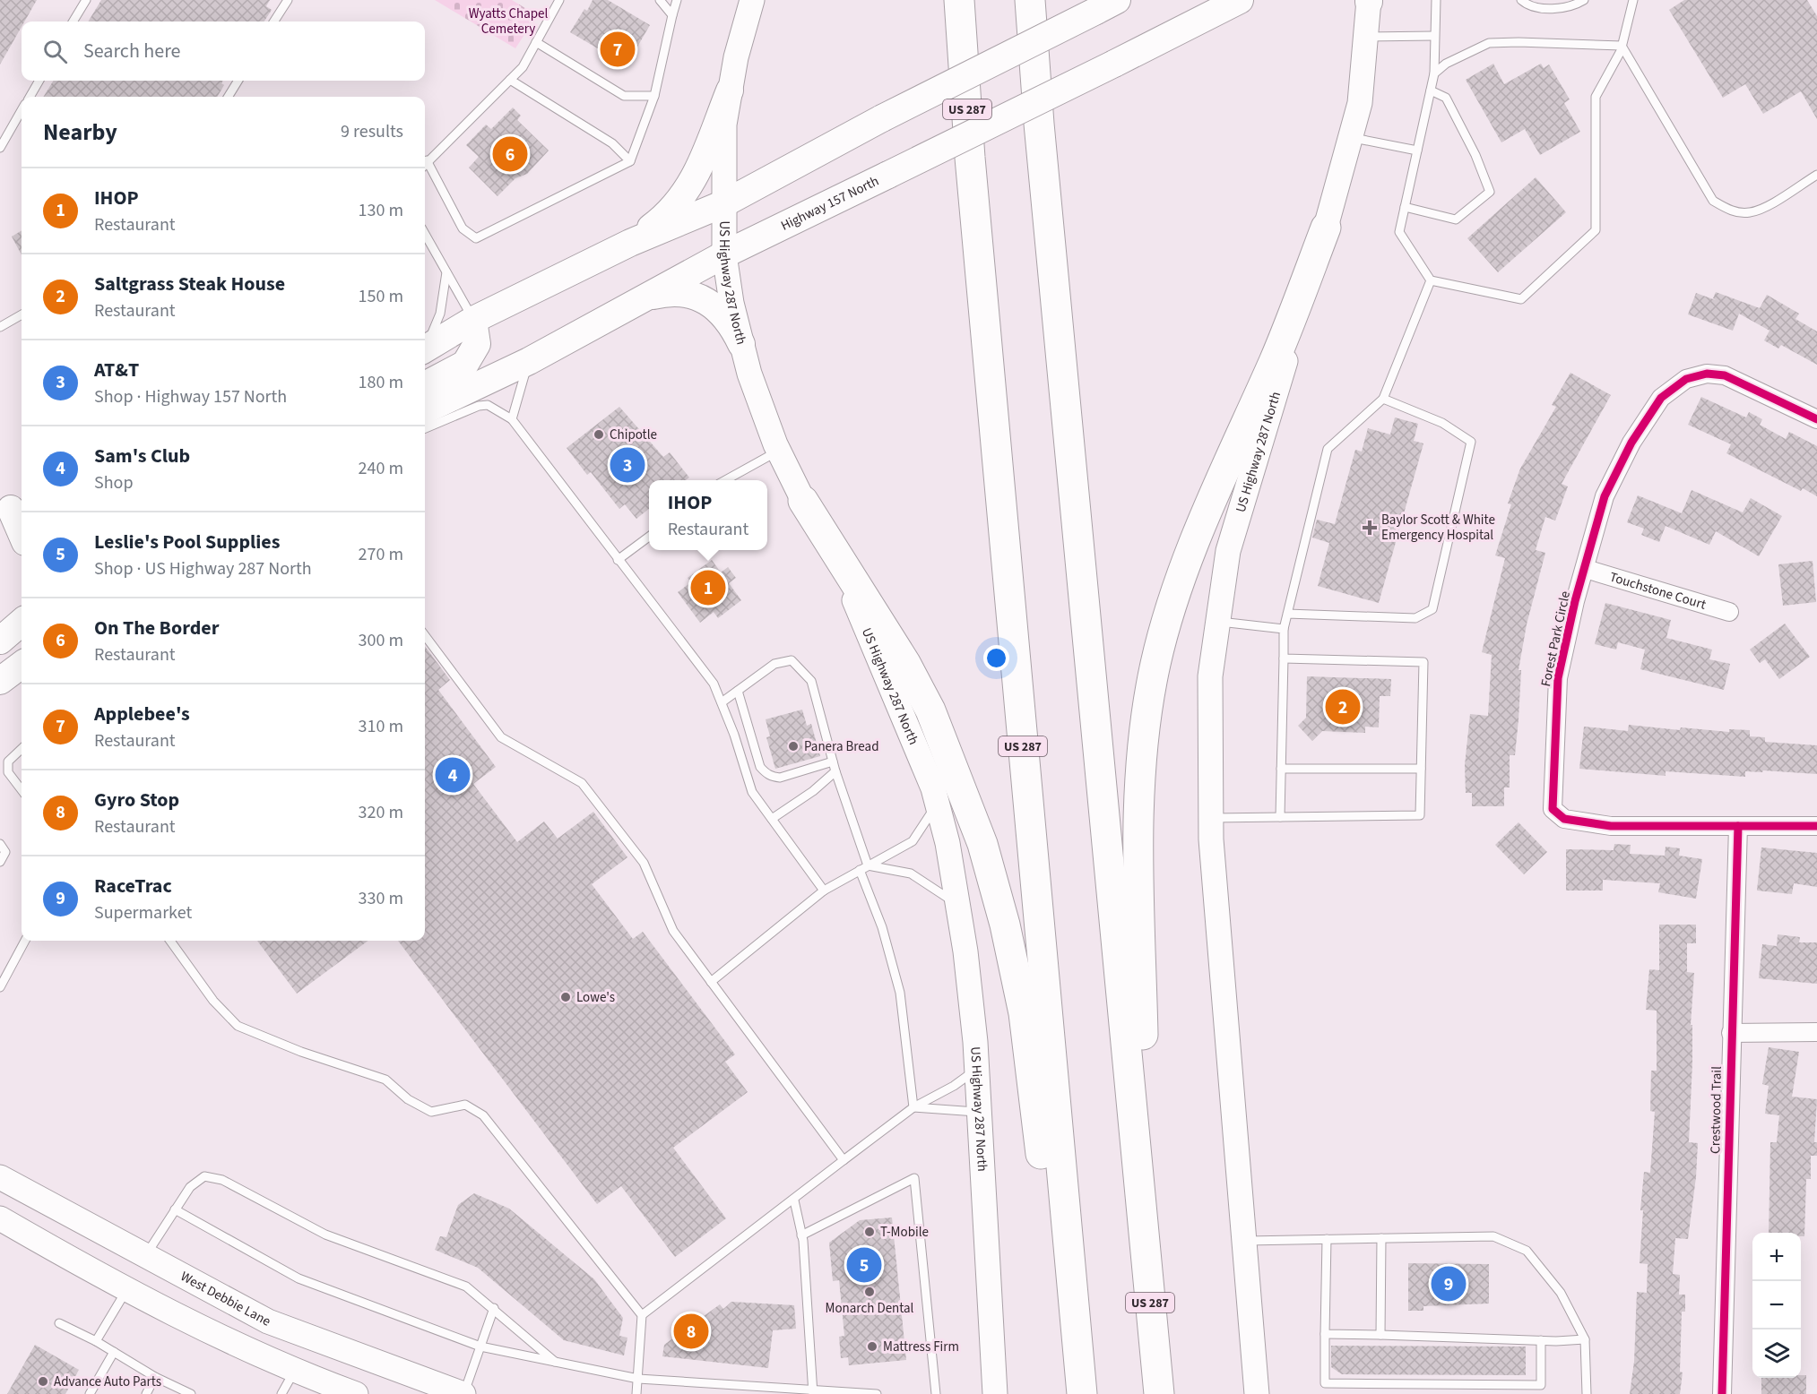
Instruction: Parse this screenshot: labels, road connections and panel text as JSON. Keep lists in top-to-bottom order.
{
  "streets": {
    "highway": ["US 287"],
    "main road": ["Highway 157 North", "US Highway 287 North", "West Debbie Lane"],
    "street": ["Touchstone Court", "Forest Park Circle", "Crestwood Trail"]
  },
  "crossings": [
    ["Highway 157 North", "US Highway 287 North"],
    ["Touchstone Court", "Forest Park Circle"],
    ["Forest Park Circle", "Crestwood Trail"]
  ],
  "parks": ["Wyatts Chapel Cemetery"],
  "places": {
    "other": [
      "Chipotle",
      "Panera Bread",
      "Lowe's",
      "T-Mobile",
      "Monarch Dental",
      "Mattress Firm",
      "Advance Auto Parts"
    ],
    "health": ["Baylor Scott & White Emergency Hospital"]
  },
  "page": {
    "search": "Search here",
    "pins": [
      "7",
      "6",
      "3",
      "1",
      "2",
      "4",
      "5",
      "9",
      "8"
    ],
    "heading": ["Nearby", "9 results"],
    "list": [
      {
        "mark": "1",
        "name": "IHOP",
        "note": "Restaurant",
        "value": "130 m"
      },
      {
        "mark": "2",
        "name": "Saltgrass Steak House",
        "note": "Restaurant",
        "value": "150 m"
      },
      {
        "mark": "3",
        "name": "AT&T",
        "note": "Shop · Highway 157 North",
        "value": "180 m"
      },
      {
        "mark": "4",
        "name": "Sam's Club",
        "note": "Shop",
        "value": "240 m"
      },
      {
        "mark": "5",
        "name": "Leslie's Pool Supplies",
        "note": "Shop · US Highway 287 North",
        "value": "270 m"
      },
      {
        "mark": "6",
        "name": "On The Border",
        "note": "Restaurant",
        "value": "300 m"
      },
      {
        "mark": "7",
        "name": "Applebee's",
        "note": "Restaurant",
        "value": "310 m"
      },
      {
        "mark": "8",
        "name": "Gyro Stop",
        "note": "Restaurant",
        "value": "320 m"
      },
      {
        "mark": "9",
        "name": "RaceTrac",
        "note": "Supermarket",
        "value": "330 m"
      }
    ],
    "popup": ["IHOP", "Restaurant"],
    "map_buttons": ["+", "−"]
  }
}
